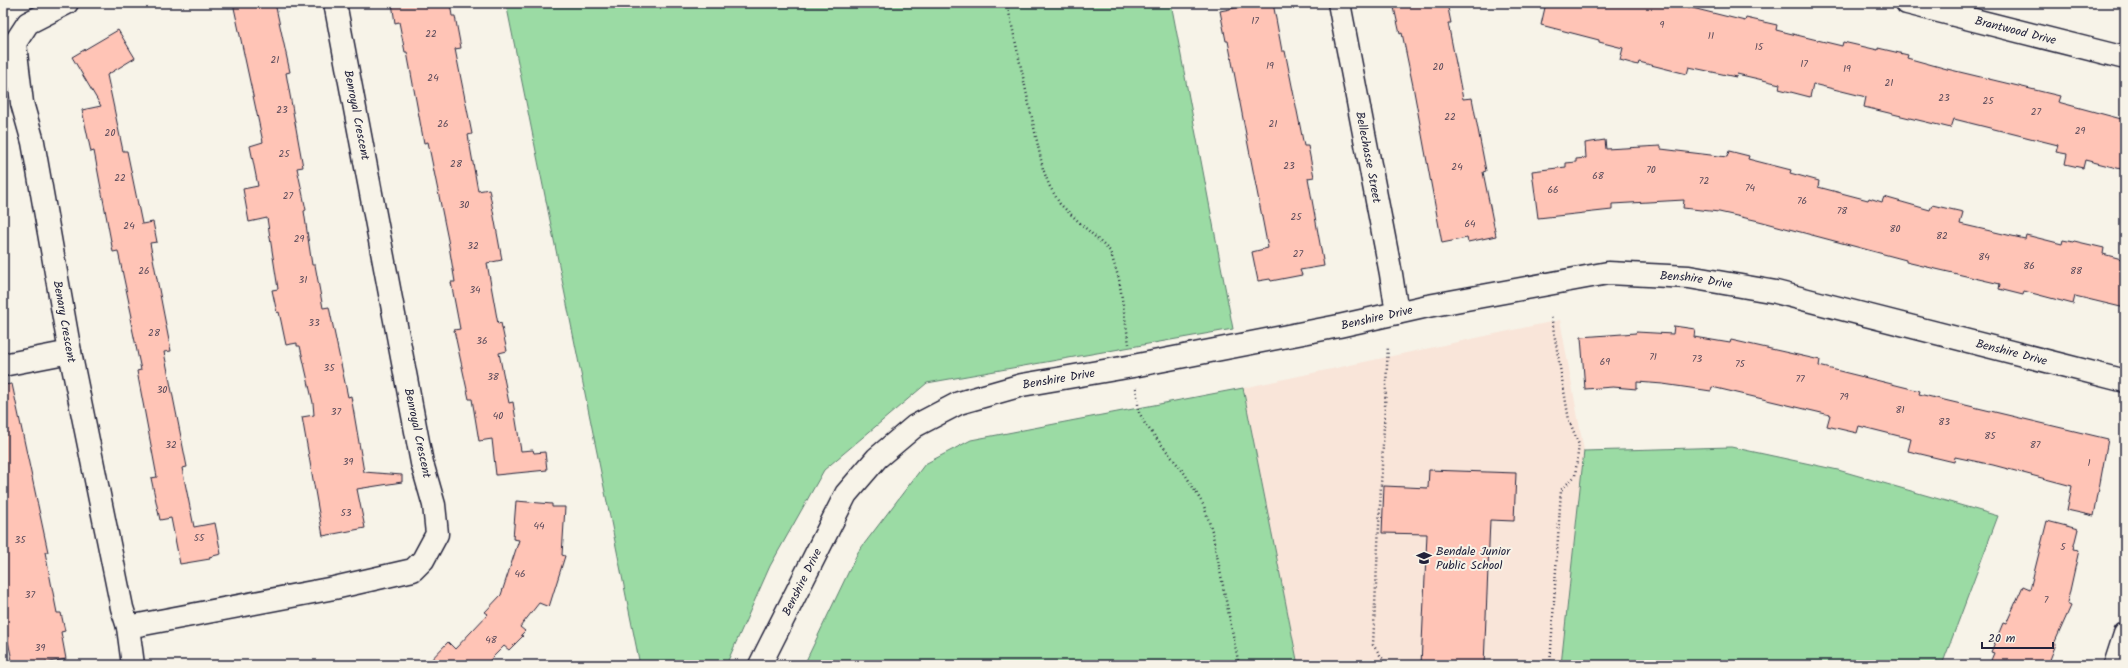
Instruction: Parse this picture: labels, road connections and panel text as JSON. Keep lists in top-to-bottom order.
{
  "streets": {
    "street": [
      "Brantwood Drive",
      "Benroyal Crescent",
      "Bellechasse Street",
      "Benshire Drive",
      "Benary Crescent"
    ]
  },
  "crossings": [
    ["Benroyal Crescent", "Benary Crescent"],
    ["Bellechasse Street", "Benshire Drive"]
  ],
  "places": {
    "school or university": ["Bendale Junior Public School"]
  },
  "house_numbers": [
    "17",
    "9",
    "22",
    "11",
    "15",
    "21",
    "17",
    "19",
    "20",
    "19",
    "24",
    "21",
    "23",
    "25",
    "23",
    "27",
    "22",
    "26",
    "21",
    "29",
    "20",
    "25",
    "28",
    "23",
    "24",
    "70",
    "68",
    "22",
    "72",
    "74",
    "66",
    "27",
    "76",
    "30",
    "78",
    "25",
    "64",
    "24",
    "80",
    "82",
    "29",
    "32",
    "27",
    "84",
    "86",
    "26",
    "88",
    "31",
    "34",
    "33",
    "28",
    "36",
    "71",
    "73",
    "69",
    "75",
    "35",
    "38",
    "77",
    "30",
    "79",
    "81",
    "37",
    "40",
    "83",
    "85",
    "32",
    "87",
    "39",
    "1",
    "53",
    "44",
    "55",
    "35",
    "5",
    "46",
    "37",
    "7",
    "48",
    "39"
  ],
  "scale_bar": "20 m"
}
